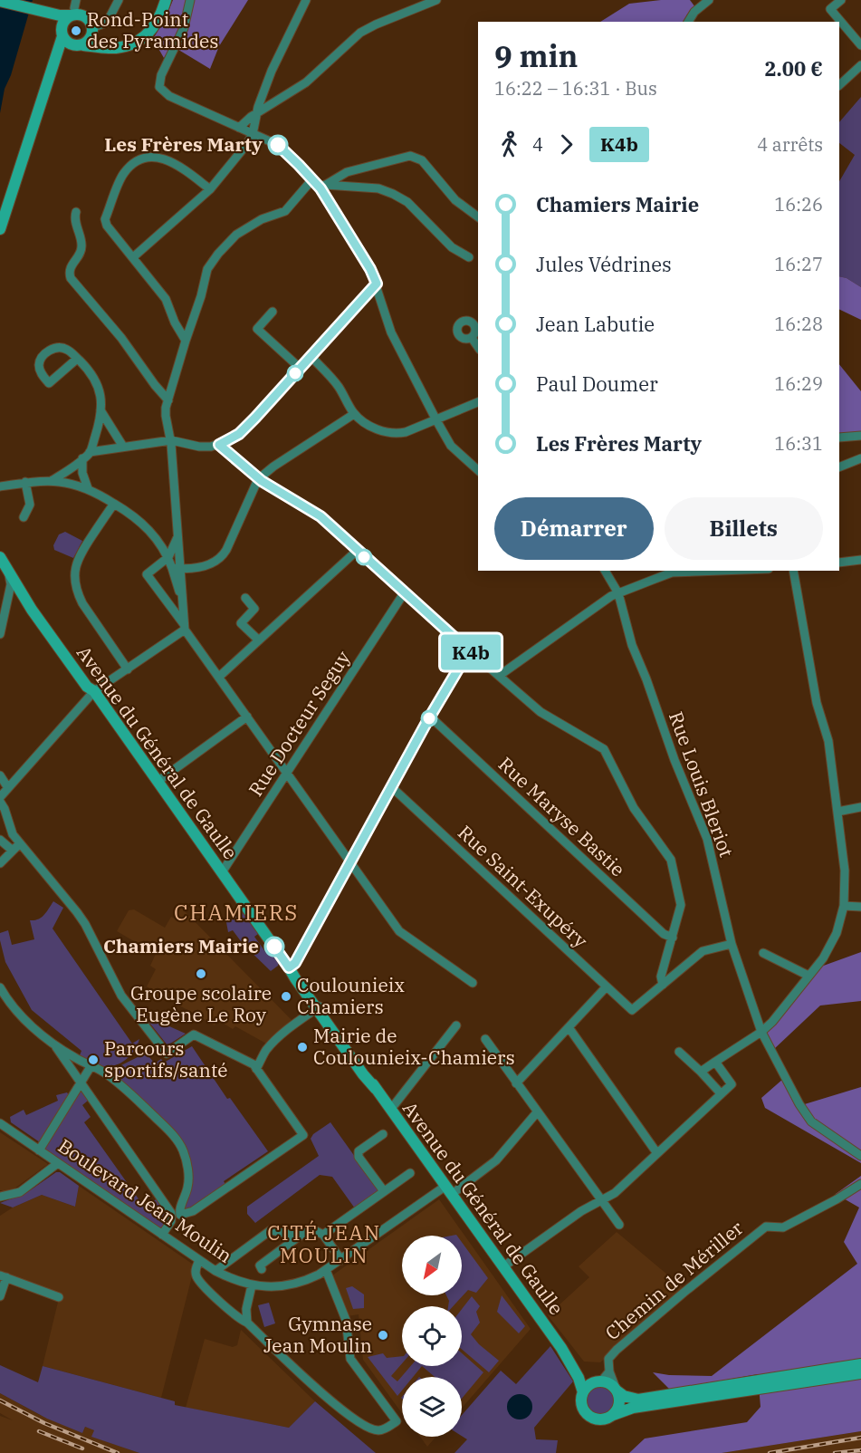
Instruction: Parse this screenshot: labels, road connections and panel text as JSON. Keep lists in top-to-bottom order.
{
  "streets": {
    "main road": ["Avenue du Général de Gaulle"],
    "street": [
      "Rue Docteur Seguy",
      "Rue Louis Bleriot",
      "Rue Maryse Bastie",
      "Rue Saint-Exupéry",
      "Boulevard Jean Moulin",
      "Chemin de Mériller"
    ]
  },
  "crossings": [
    ["Rue Docteur Seguy", "Avenue du Général de Gaulle"],
    ["Avenue du Général de Gaulle", "Boulevard Jean Moulin"],
    ["Avenue du Général de Gaulle", "Chemin de Mériller"]
  ],
  "districts": ["CHAMIERS", "CITÉ JEAN MOULIN"],
  "places": [
    "Rond-Point des Pyramides",
    "Les Frères Marty",
    "Chamiers Mairie",
    "Groupe scolaire Eugène Le Roy",
    "Coulounieix Chamiers",
    "Mairie de Coulounieix-Chamiers",
    "Parcours sportifs/santé",
    "Gymnase Jean Moulin"
  ],
  "lines": ["bus line K4b"],
  "north": "bottom left",
  "page": {
    "on_map": "K4b",
    "heading": ["9 min", "16:22 – 16:31 · Bus", "2.00 €"],
    "legs": ["4", "K4b", "4 arrêts"],
    "list": [
      {
        "name": "Chamiers Mairie",
        "value": "16:26"
      },
      {
        "name": "Jules Védrines",
        "value": "16:27"
      },
      {
        "name": "Jean Labutie",
        "value": "16:28"
      },
      {
        "name": "Paul Doumer",
        "value": "16:29"
      },
      {
        "name": "Les Frères Marty",
        "value": "16:31"
      }
    ],
    "buttons": ["Démarrer", "Billets"]
  }
}
